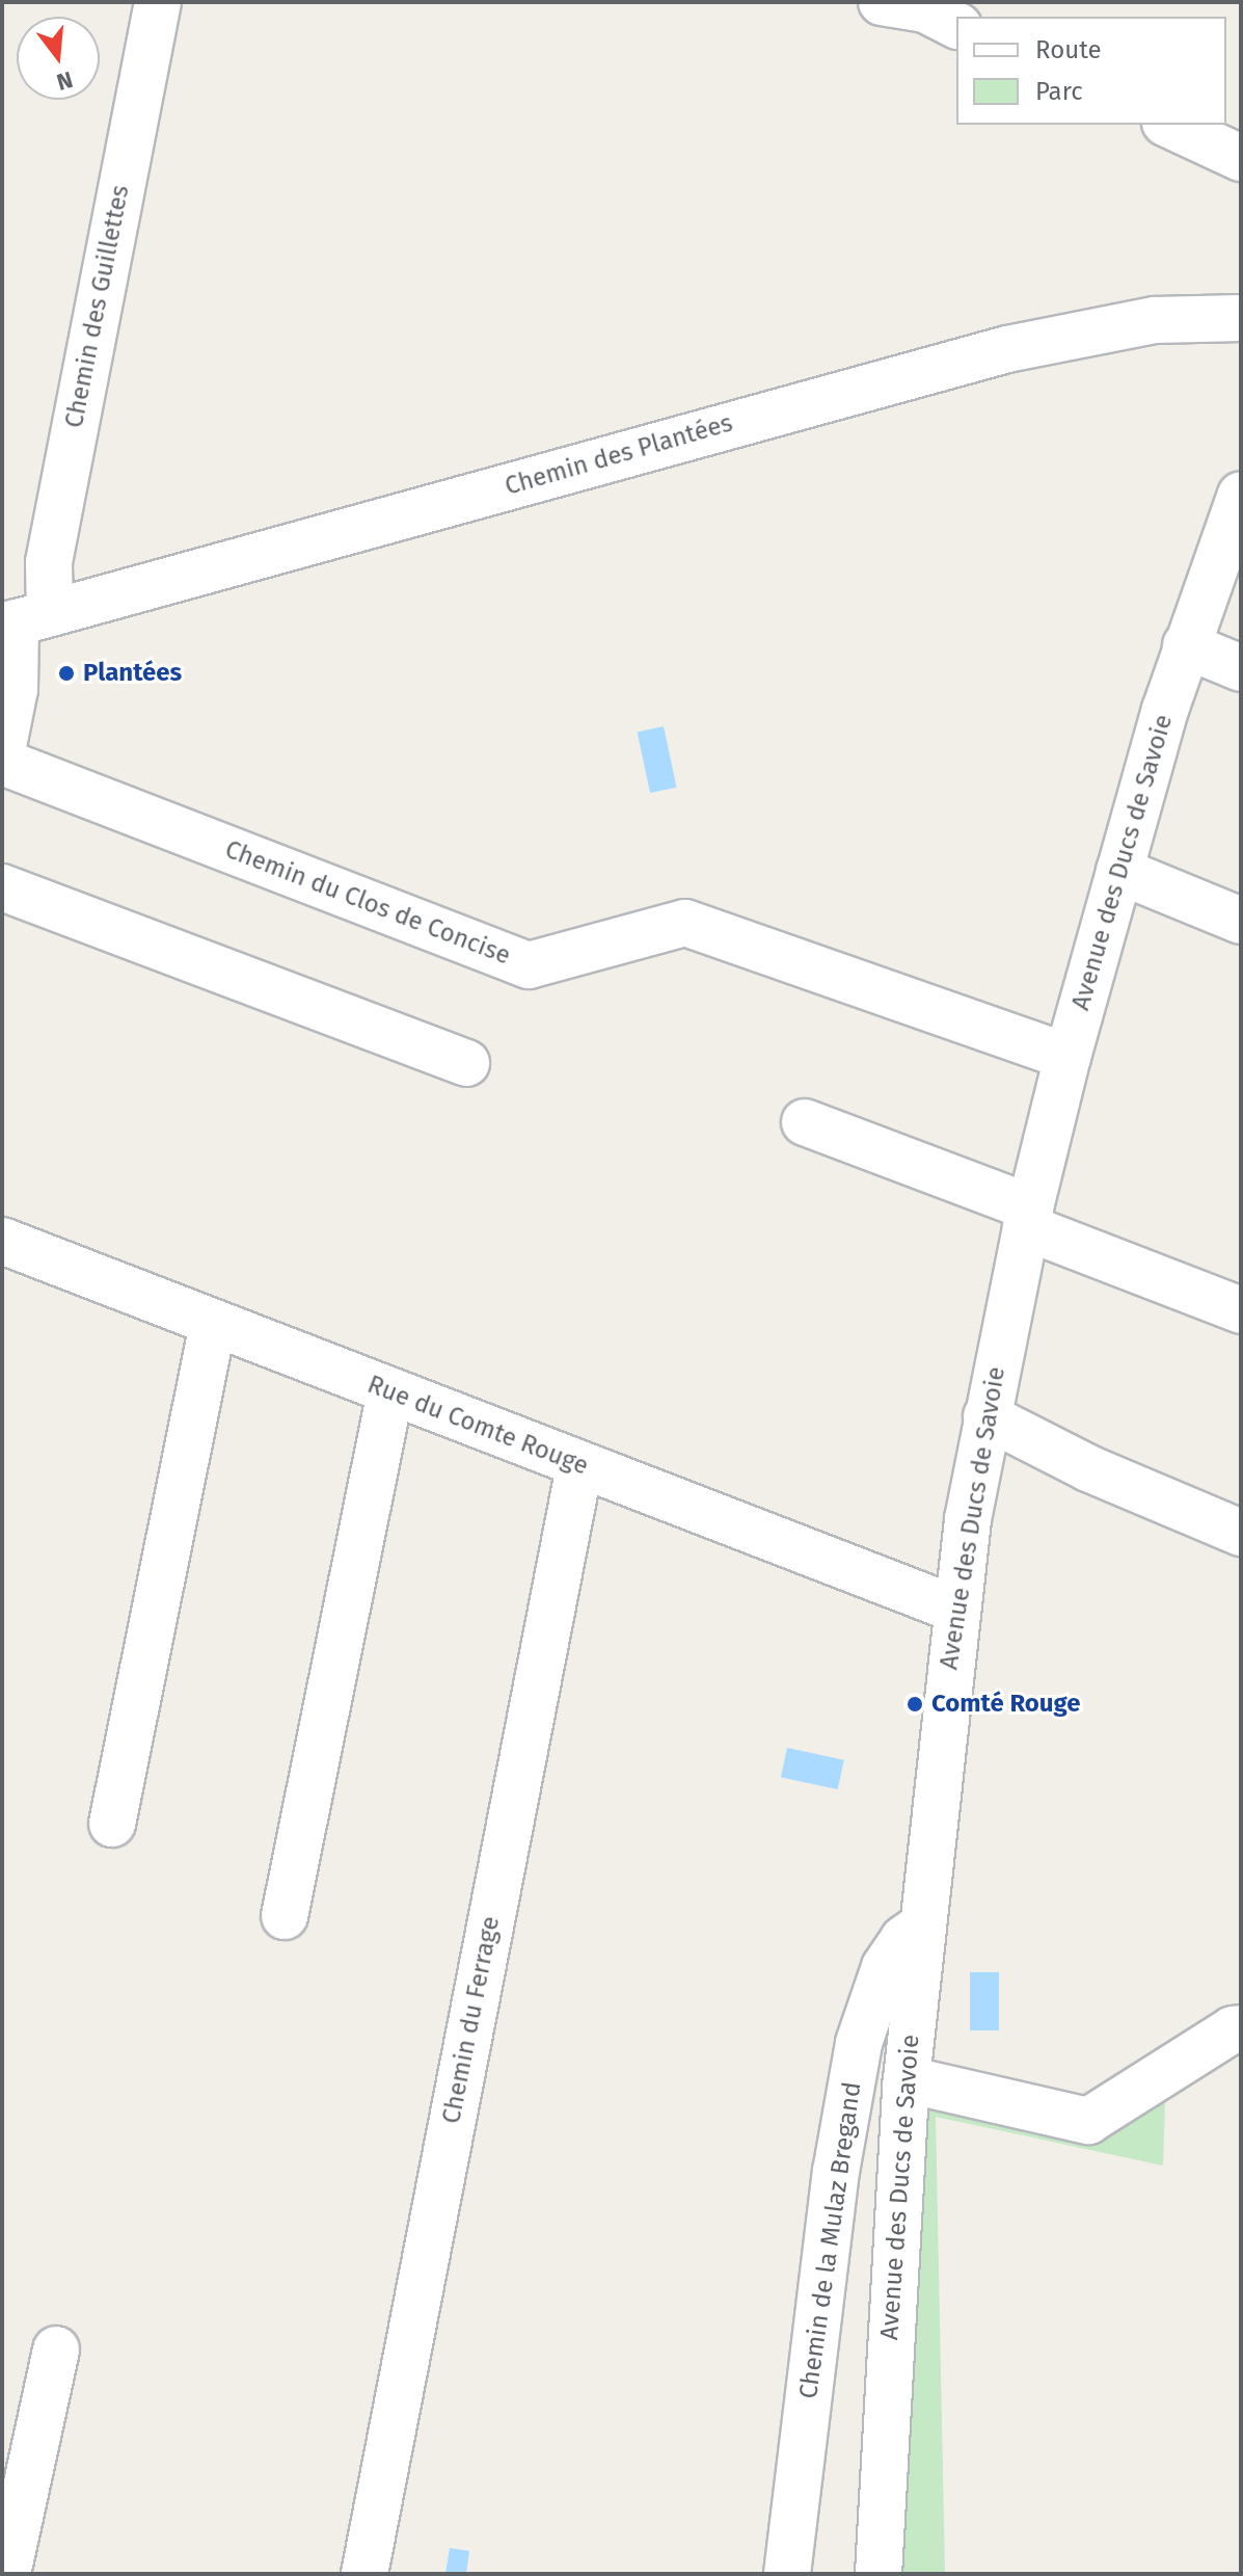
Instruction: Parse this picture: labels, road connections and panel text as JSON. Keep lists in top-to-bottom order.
{
  "streets": {
    "street": [
      "Chemin des Guillettes",
      "Chemin des Plantées",
      "Avenue des Ducs de Savoie",
      "Chemin du Clos de Concise",
      "Rue du Comte Rouge",
      "Chemin du Ferrage",
      "Chemin de la Mulaz Bregand"
    ]
  },
  "crossings": [
    ["Chemin des Guillettes", "Chemin des Plantées"],
    ["Avenue des Ducs de Savoie", "Chemin du Clos de Concise"],
    ["Avenue des Ducs de Savoie", "Rue du Comte Rouge"],
    ["Avenue des Ducs de Savoie", "Chemin de la Mulaz Bregand"],
    ["Rue du Comte Rouge", "Chemin du Ferrage"]
  ],
  "places": ["Plantées", "Comté Rouge"],
  "legend": ["Route", "Parc"],
  "north": "bottom"
}
